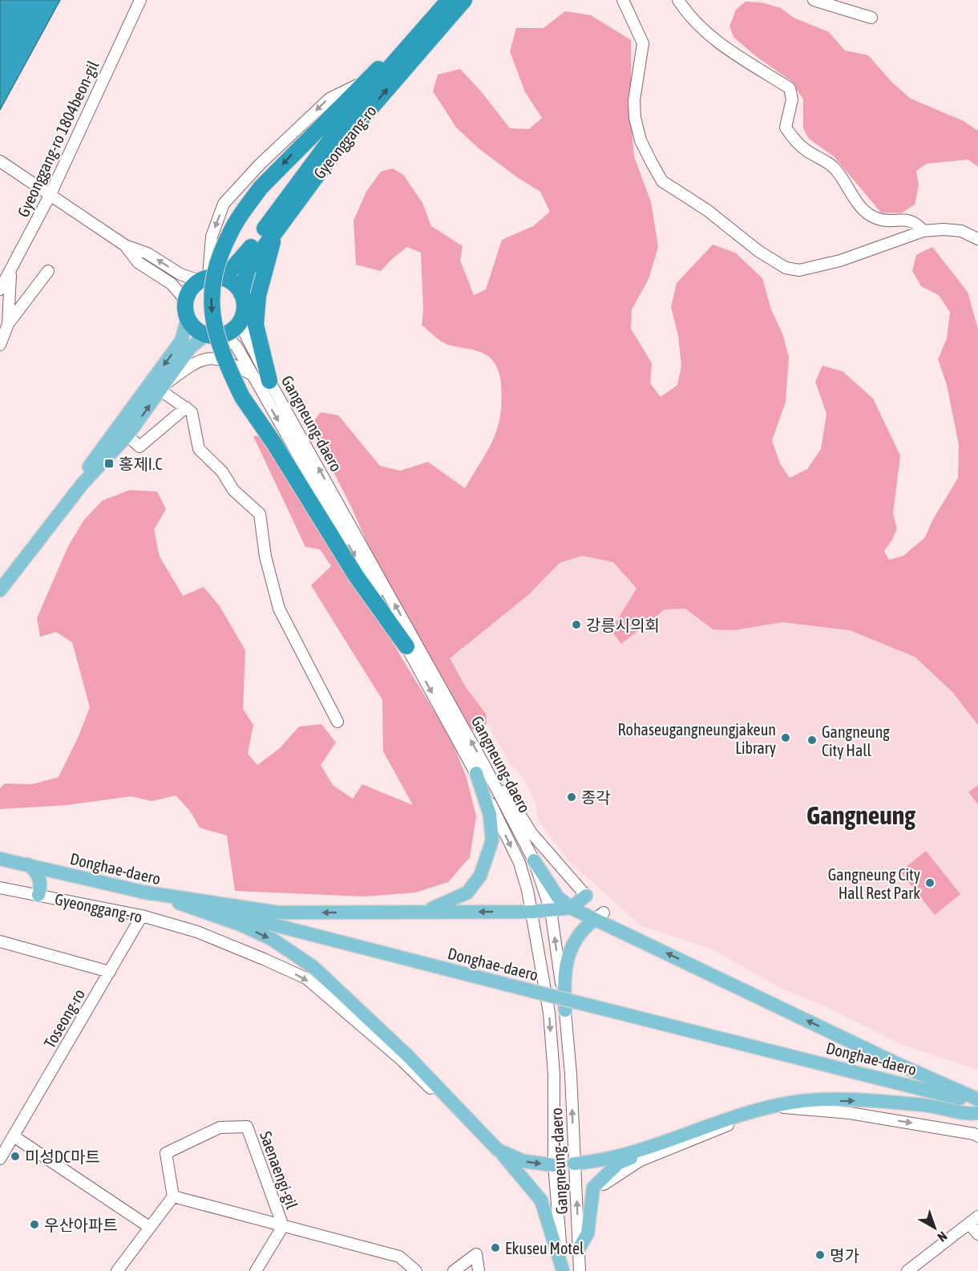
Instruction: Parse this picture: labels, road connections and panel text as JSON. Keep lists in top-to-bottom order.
{
  "streets": {
    "highway": ["Gyeonggang-ro"],
    "main road": ["Donghae-daero"],
    "street": [
      "Gyeonggang-ro 1804beon-gil",
      "Gangneung-daero",
      "Toseong-ro",
      "Saenaengi-gil"
    ]
  },
  "crossings": [
    ["Gyeonggang-ro", "Gangneung-daero"],
    ["Gyeonggang-ro", "Toseong-ro"]
  ],
  "districts": ["Gangneung"],
  "places": {
    "transit": ["홍제I.C"],
    "other": [
      "강릉시의회",
      "Rohaseugangneungjakeun Library",
      "Gangneung City Hall",
      "종각",
      "Gangneung City Hall Rest Park",
      "미성DC마트",
      "우산아파트",
      "Ekuseu Motel",
      "명가"
    ]
  },
  "north": "bottom right"
}
